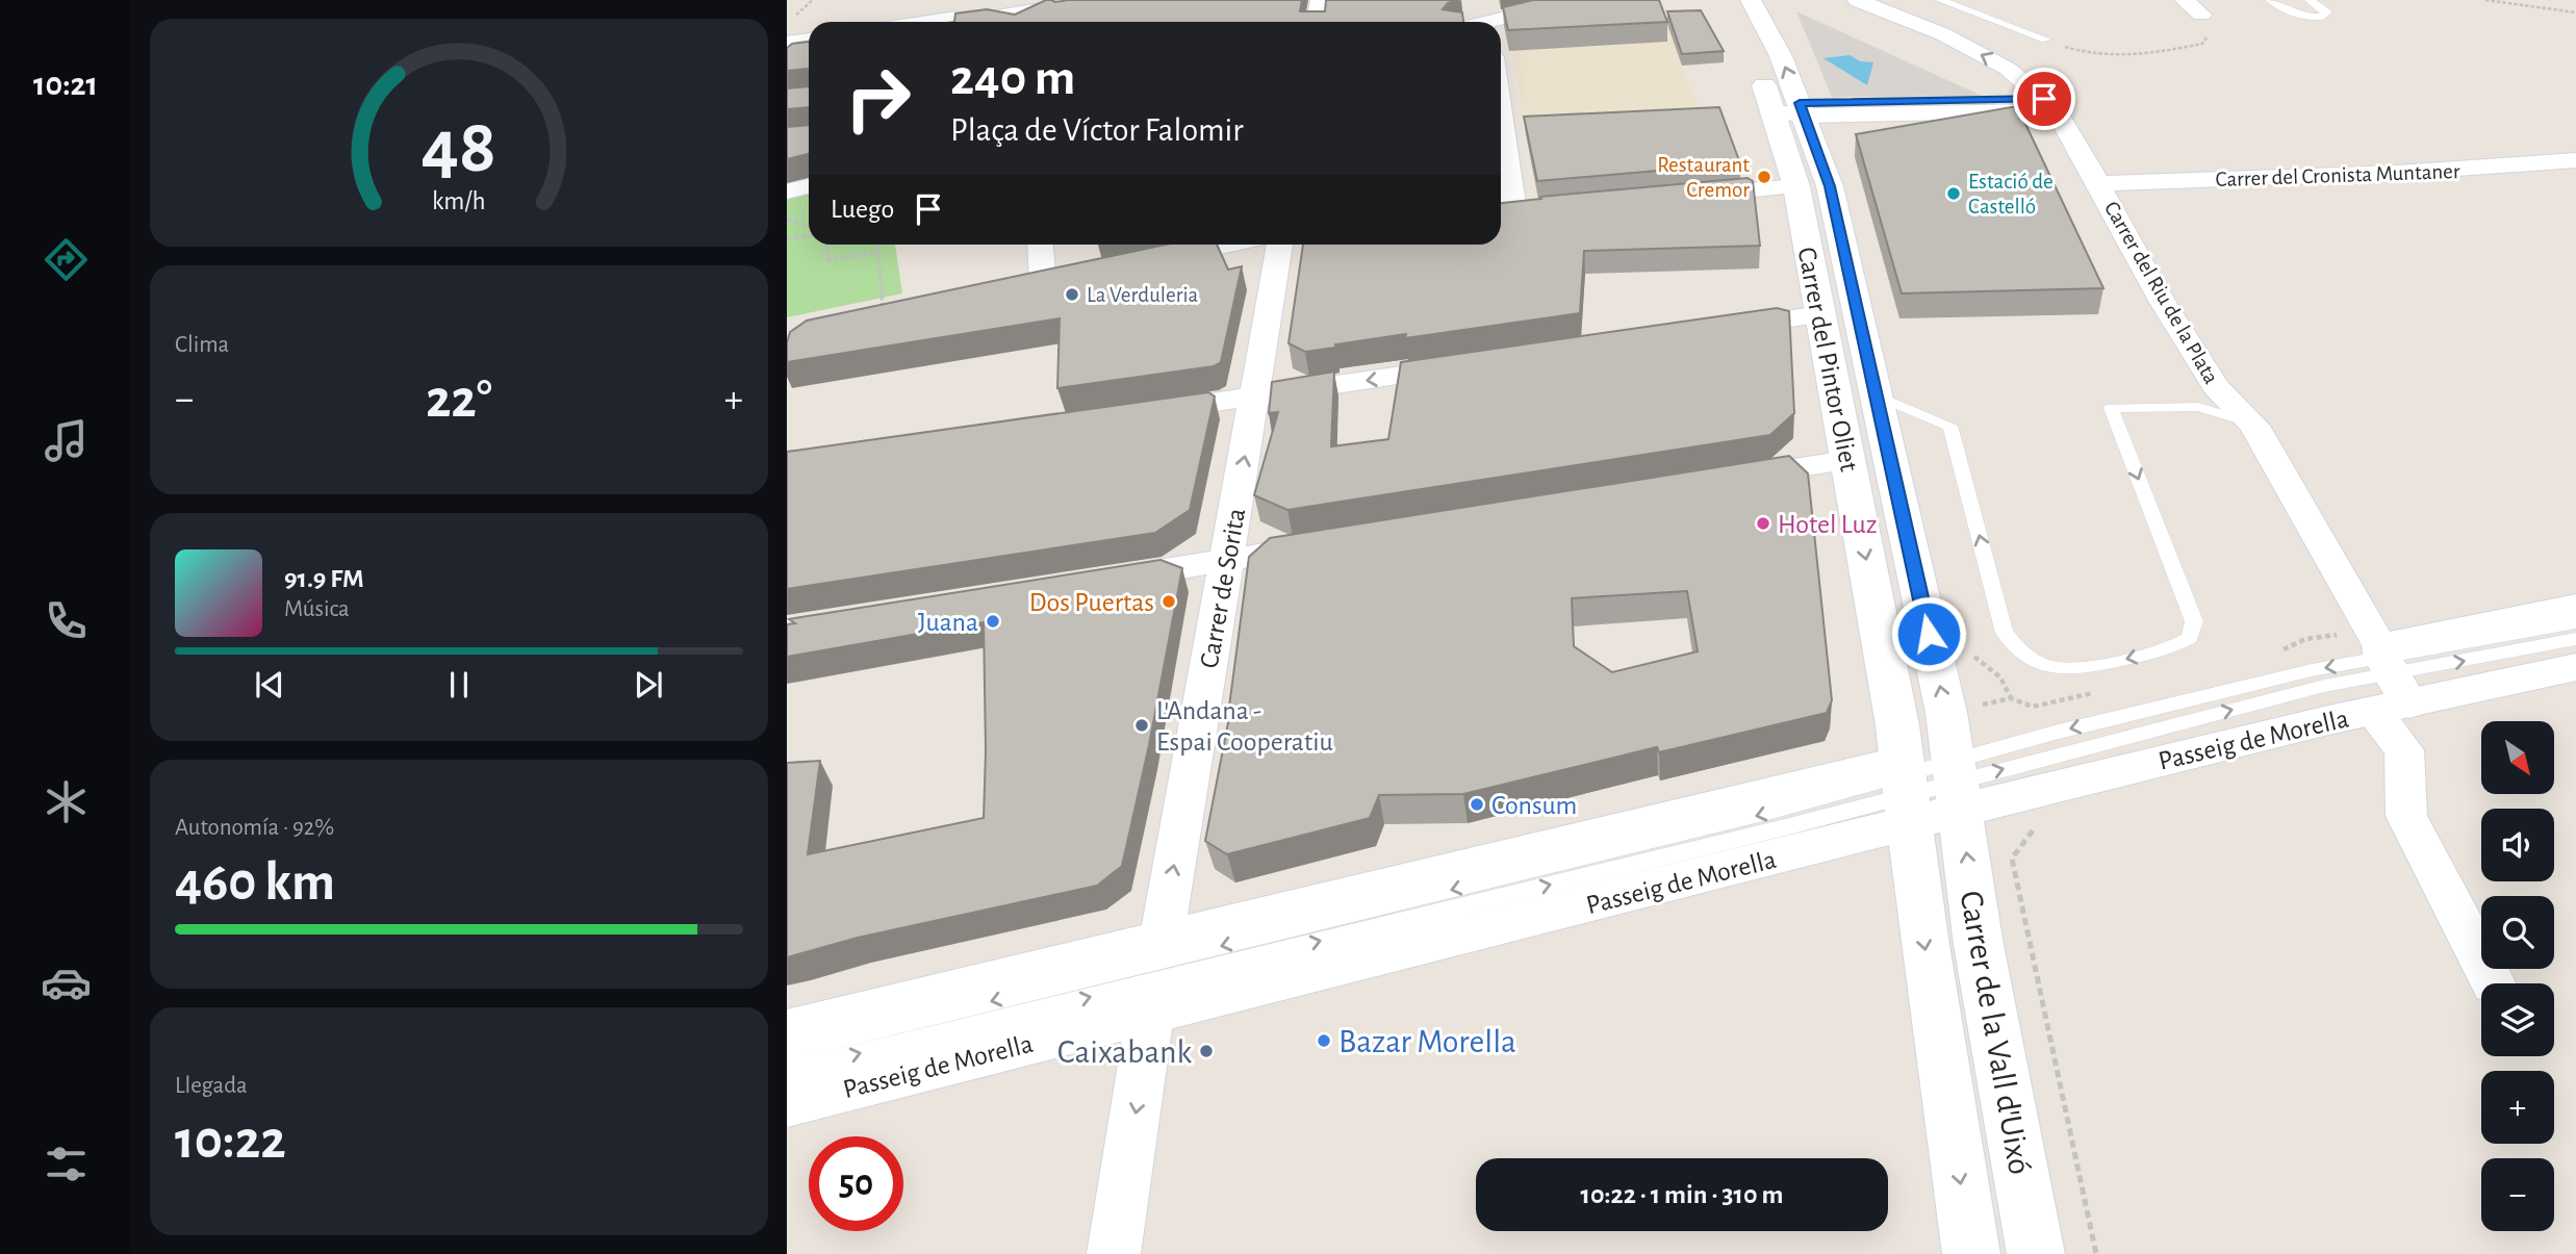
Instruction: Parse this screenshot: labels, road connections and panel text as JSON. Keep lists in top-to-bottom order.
{
  "streets": {
    "main road": ["Carrer del Pintor Oliet", "Passeig de Morella", "Carrer de la Vall d'Uixó"],
    "street": ["Carrer del Cronista Muntaner", "Carrer del Riu de la Plata", "Carrer de Sorita"]
  },
  "crossings": [
    ["Carrer del Cronista Muntaner", "Carrer del Riu de la Plata"],
    ["Carrer del Riu de la Plata", "Passeig de Morella"],
    ["Carrer del Pintor Oliet", "Passeig de Morella"],
    ["Carrer del Pintor Oliet", "Carrer de la Vall d'Uixó"],
    ["Carrer de Sorita", "Passeig de Morella"],
    ["Passeig de Morella", "Carrer de la Vall d'Uixó"]
  ],
  "one_way": ["Carrer de Sorita"],
  "places": [
    "Restaurant Cremor",
    "Estació de Castelló",
    "La Verduleria",
    "Hotel Luz",
    "Dos Puertas",
    "Juana",
    "L'Andana - Espai Cooperatiu",
    "Consum",
    "Bazar Morella",
    "Caixabank"
  ],
  "north": "bottom right",
  "page": {
    "tabs": "10:21",
    "turn": ["240 m", "Plaça de Víctor Falomir"],
    "then": "Luego",
    "tile": [
      "Clima",
      ["Autonomía · 92%", "460 km"],
      ["Llegada", "10:22"]
    ],
    "heat": ["−", "22°", "+"],
    "song": ["91.9 FM", "Música"],
    "map_buttons": ["+", "−"],
    "limit": "50",
    "trip": "10:22 · 1 min · 310 m",
    "gauge": ["48", "km/h"]
  }
}
